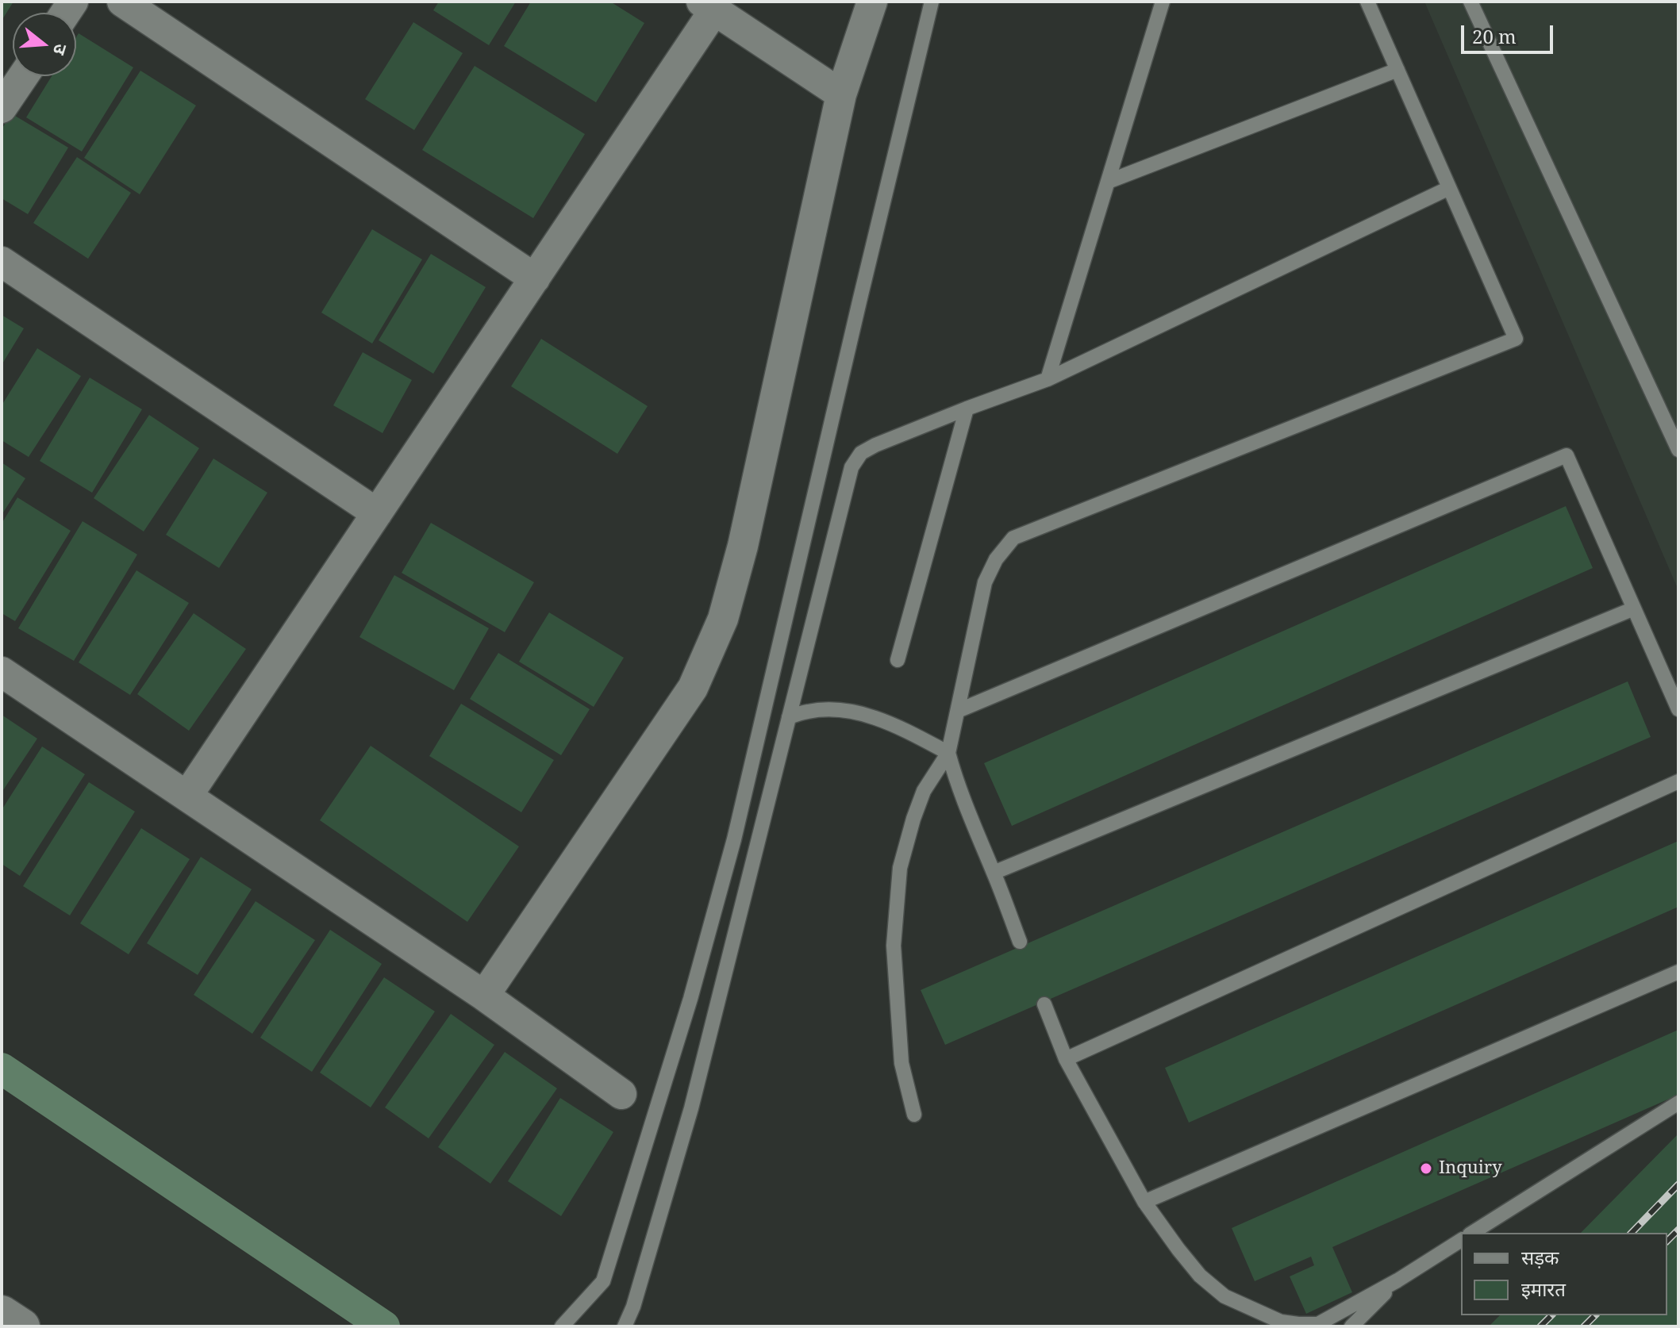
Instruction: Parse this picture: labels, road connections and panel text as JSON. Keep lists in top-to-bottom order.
{
  "places": ["Inquiry"],
  "legend": ["सड़क", "इमारत"],
  "scale_bar": "20 m",
  "north": "right"
}
